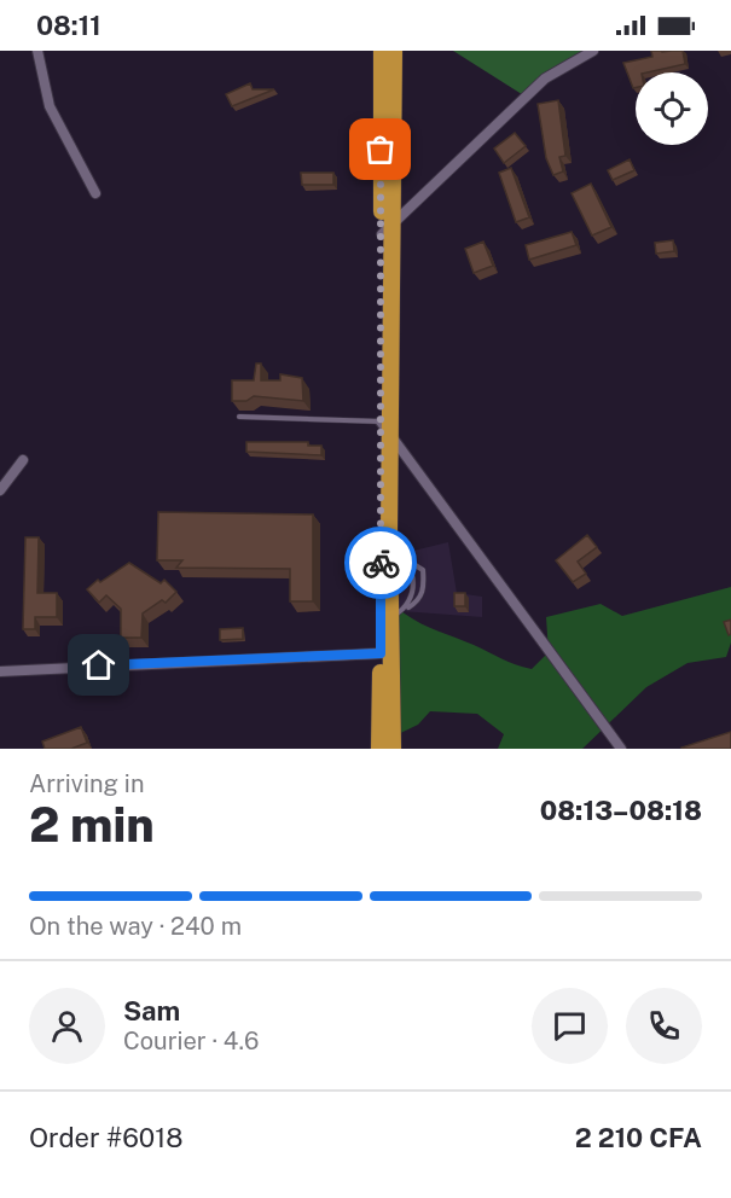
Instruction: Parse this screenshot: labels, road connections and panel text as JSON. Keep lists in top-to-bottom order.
{
  "page": {
    "status": "08:11",
    "heading": ["2 min", "Arriving in", "08:13–08:18"],
    "panel": [
      "Sam",
      "Courier · 4.6",
      "Order #6018",
      "2 210 CFA"
    ],
    "bar": "On the way · 240 m"
  }
}
